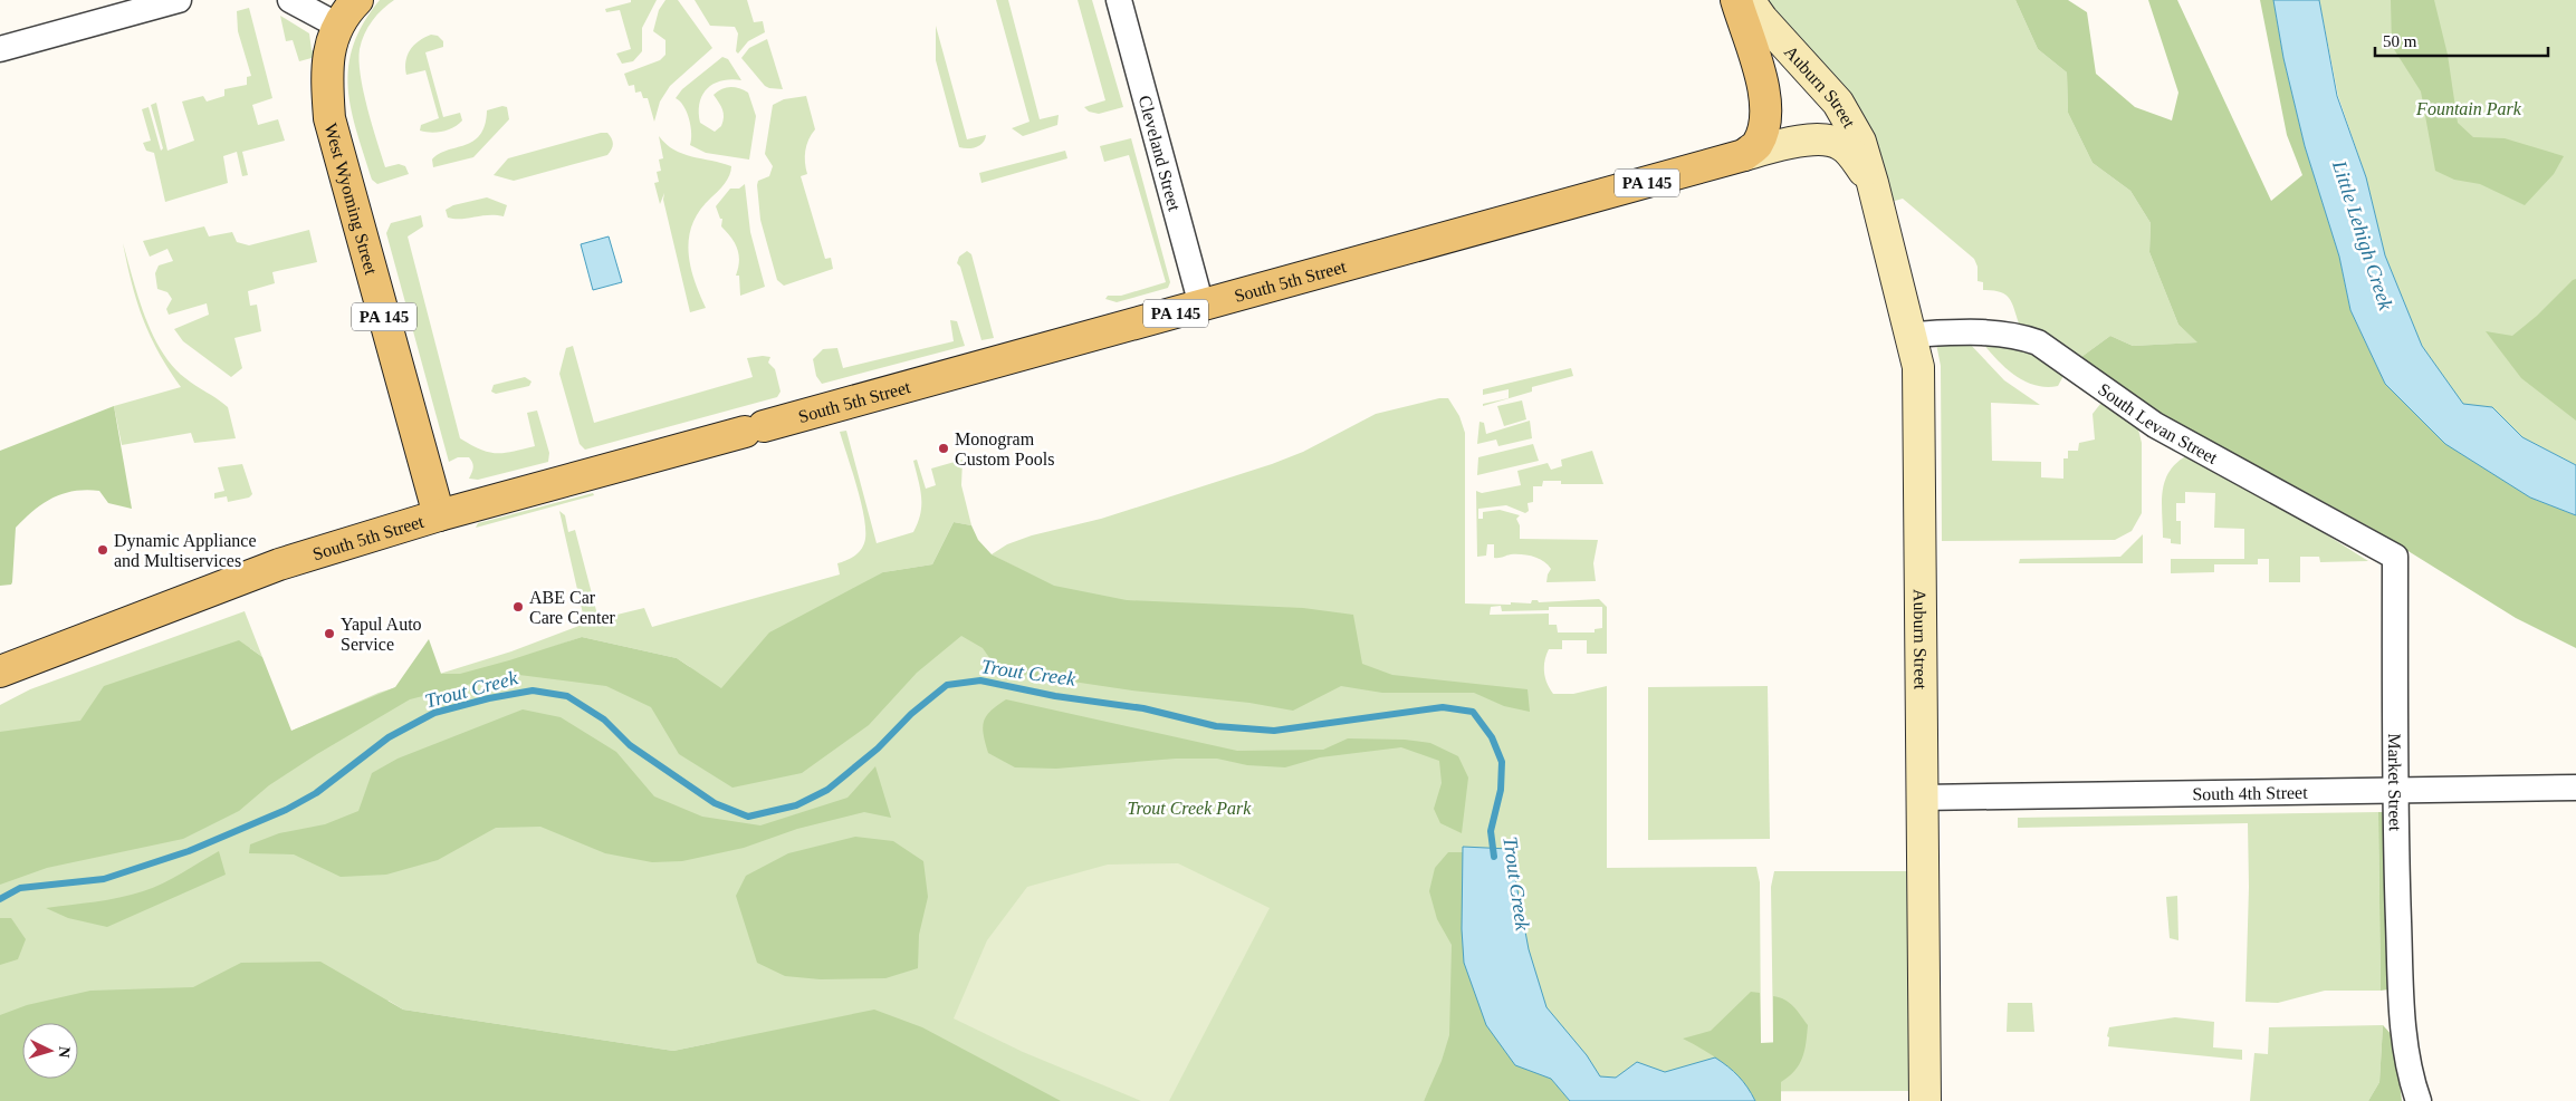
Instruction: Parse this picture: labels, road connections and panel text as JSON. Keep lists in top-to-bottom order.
{
  "streets": {
    "main road": ["PA 145", "West Wyoming Street", "South 5th Street"],
    "street": [
      "Auburn Street",
      "Cleveland Street",
      "South Levan Street",
      "Market Street",
      "South 4th Street"
    ]
  },
  "crossings": [
    ["Auburn Street", "South 5th Street"],
    ["Auburn Street", "South Levan Street"],
    ["Auburn Street", "South 4th Street"],
    ["Cleveland Street", "South 5th Street"],
    ["PA 145", "West Wyoming Street"],
    ["West Wyoming Street", "South 5th Street"],
    ["South Levan Street", "Market Street"],
    ["Market Street", "South 4th Street"]
  ],
  "water": ["Little Lehigh Creek", "Trout Creek"],
  "parks": ["Fountain Park", "Trout Creek Park"],
  "places": [
    "Monogram Custom Pools",
    "Dynamic Appliance and Multiservices",
    "ABE Car Care Center",
    "Yapul Auto Service"
  ],
  "scale_bar": "50 m",
  "north": "right"
}
